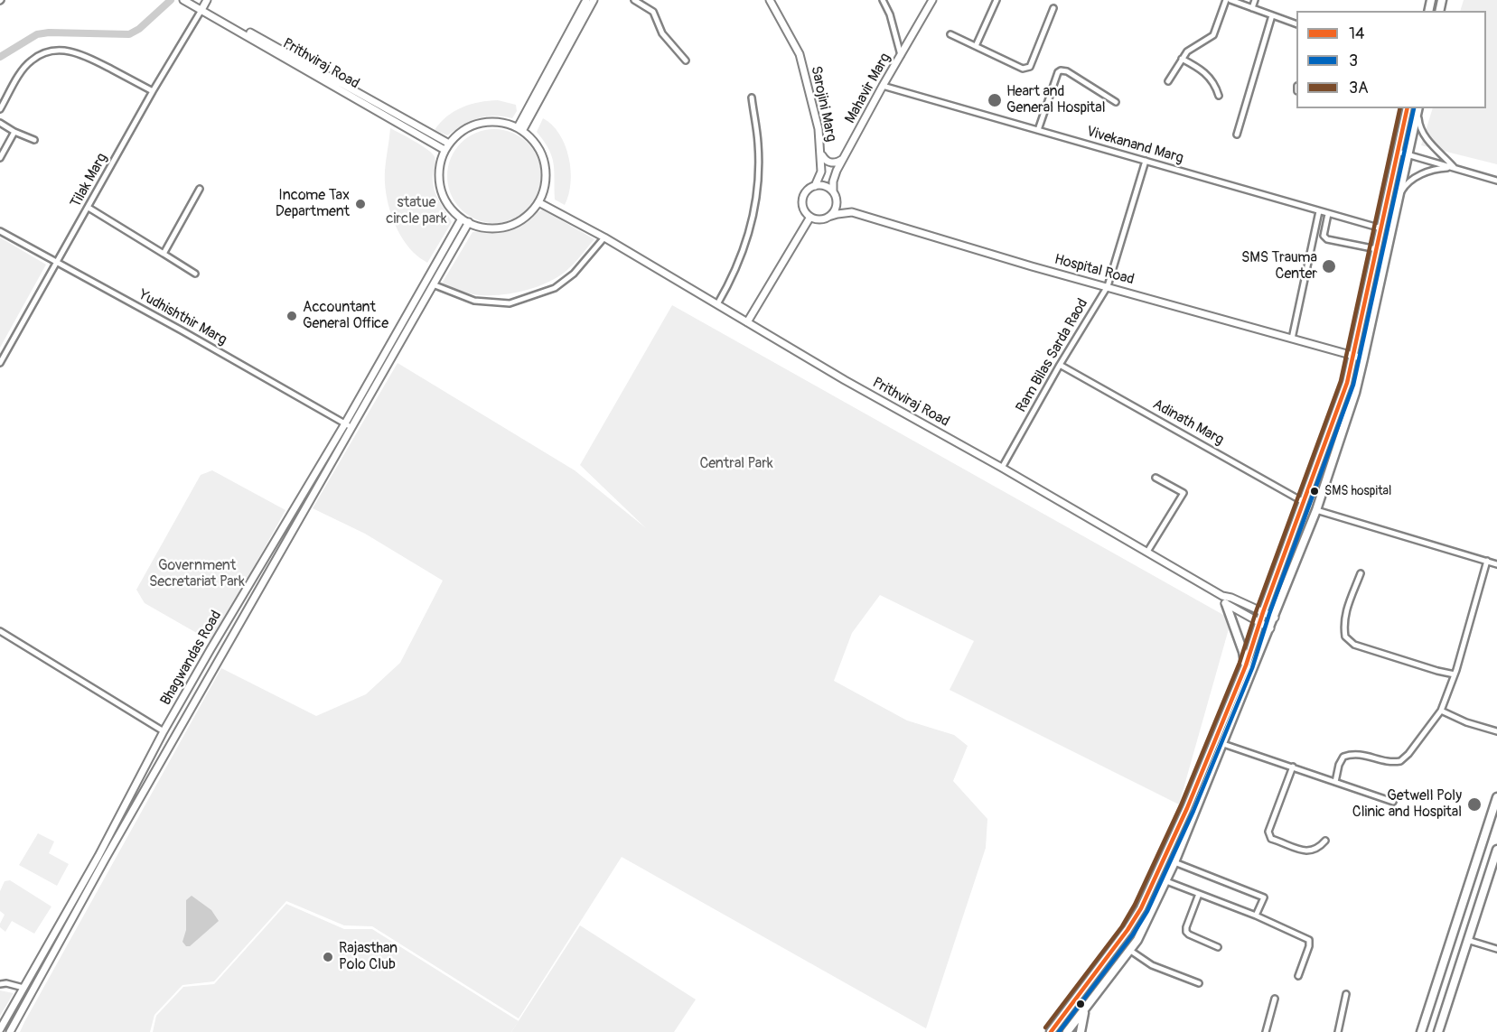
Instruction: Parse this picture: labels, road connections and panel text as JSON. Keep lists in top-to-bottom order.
{
  "streets": {
    "street": [
      "Prithviraj Road",
      "Mahavir Marg",
      "Sarojini Marg",
      "Vivekanand Marg",
      "Tilak Marg",
      "Hospital Road",
      "Yudhishthir Marg",
      "Ram Bilas Sarda Raod",
      "Adinath Marg",
      "Bhagwandas Road"
    ]
  },
  "crossings": [
    ["Prithviraj Road", "Tilak Marg"],
    ["Prithviraj Road", "Ram Bilas Sarda Raod"],
    ["Prithviraj Road", "Bhagwandas Road"],
    ["Mahavir Marg", "Sarojini Marg"],
    ["Mahavir Marg", "Vivekanand Marg"],
    ["Mahavir Marg", "Hospital Road"],
    ["Sarojini Marg", "Hospital Road"],
    ["Vivekanand Marg", "Ram Bilas Sarda Raod"],
    ["Tilak Marg", "Yudhishthir Marg"],
    ["Hospital Road", "Ram Bilas Sarda Raod"],
    ["Yudhishthir Marg", "Bhagwandas Road"],
    ["Ram Bilas Sarda Raod", "Adinath Marg"]
  ],
  "parks": ["statue circle park", "Central Park", "Government Secretariat Park"],
  "places": [
    "Heart and General Hospital",
    "Income Tax Department",
    "SMS Trauma Center",
    "Accountant General Office",
    "SMS hospital",
    "Getwell Poly Clinic and Hospital",
    "Rajasthan Polo Club"
  ],
  "lines": ["transit line 14", "transit line 3", "transit line 3A"],
  "legend": ["14", "3", "3A"]
}
